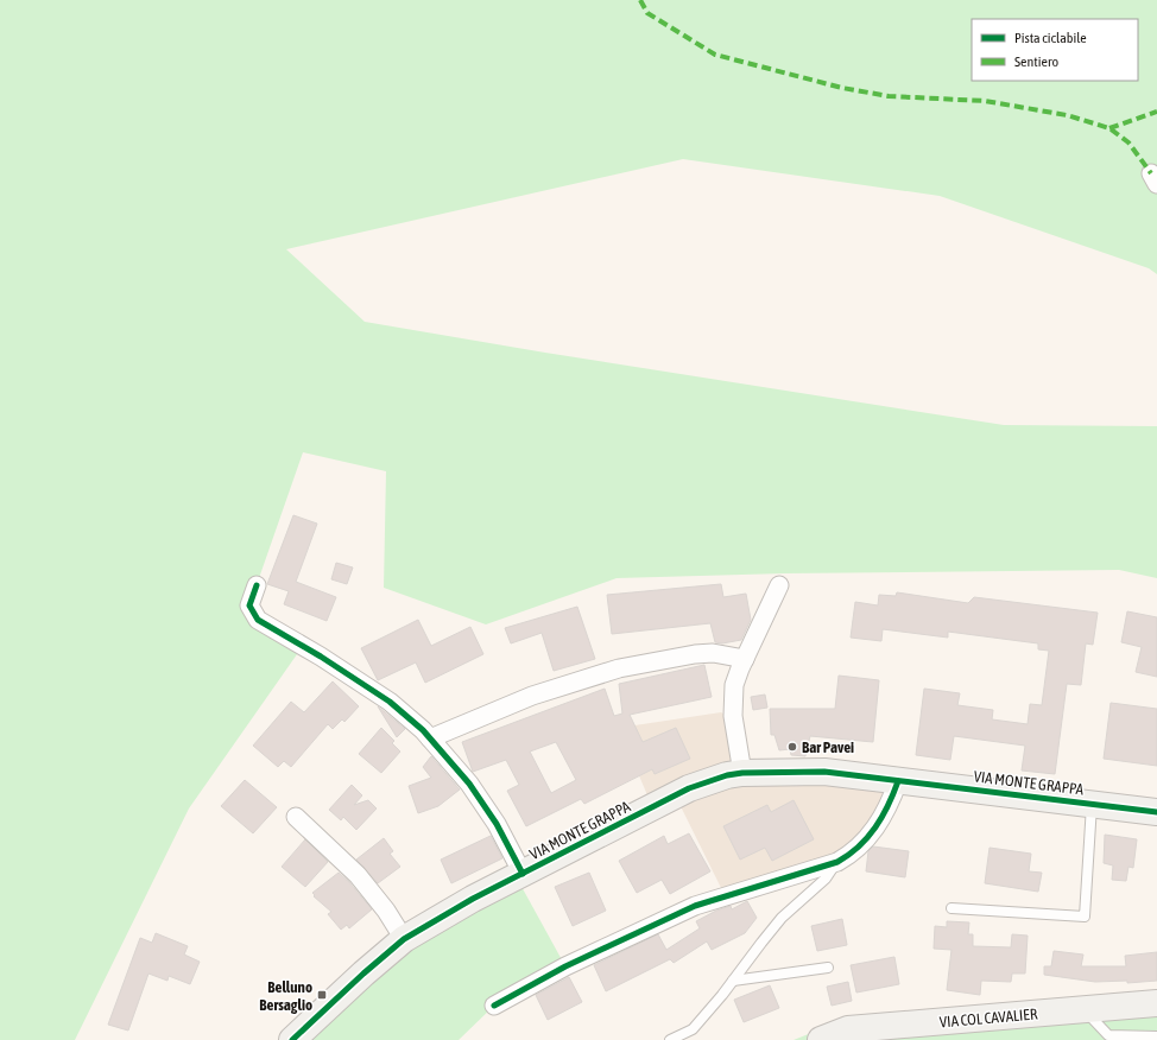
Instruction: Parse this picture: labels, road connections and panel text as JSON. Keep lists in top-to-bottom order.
{
  "streets": {
    "street": ["VIA MONTE GRAPPA", "VIA COL CAVALIER"]
  },
  "places": {
    "other": ["Bar Pavei"],
    "transit": ["Belluno Bersaglio"]
  },
  "legend": ["Pista ciclabile", "Sentiero"]
}
